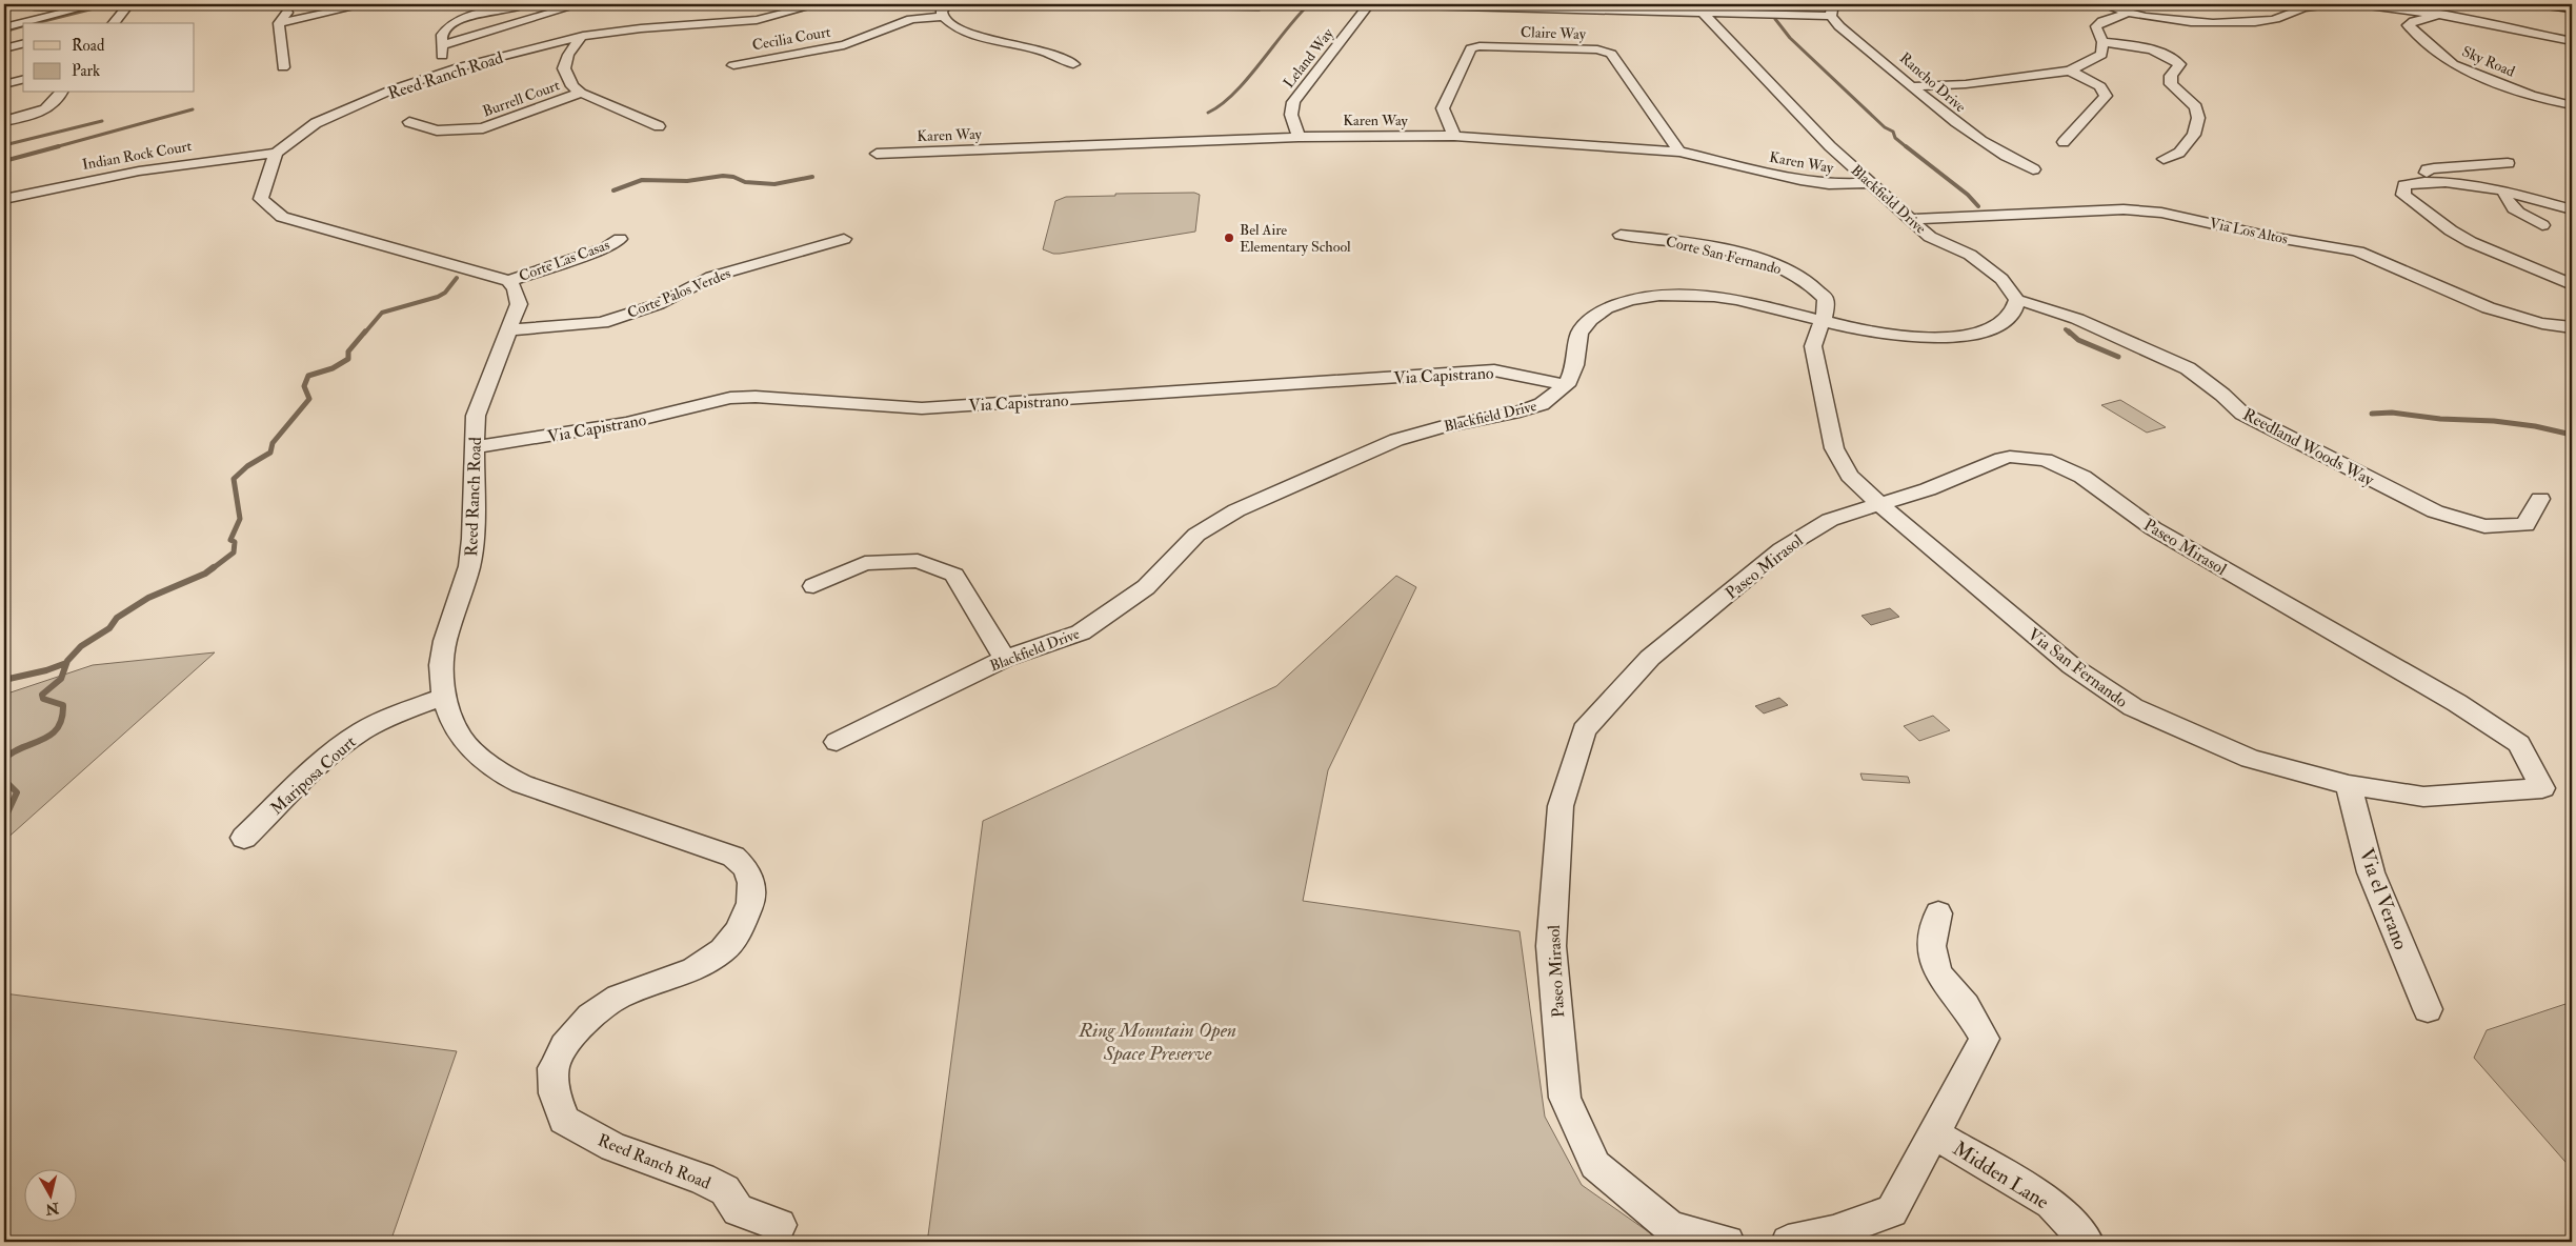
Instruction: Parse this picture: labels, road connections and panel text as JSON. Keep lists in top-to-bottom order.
{
  "streets": {
    "street": [
      "Claire Way",
      "Cecilia Court",
      "Leland Way",
      "Sky Road",
      "Reed Ranch Road",
      "Rancho Drive",
      "Burrell Court",
      "Karen Way",
      "Indian Rock Court",
      "Blackfield Drive",
      "Via Los Altos",
      "Corte San Fernando",
      "Corte Las Casas",
      "Corte Palos Verdes",
      "Via Capistrano",
      "Reedland Woods Way",
      "Paseo Mirasol",
      "Via San Fernando",
      "Mariposa Court",
      "Via el Verano",
      "Midden Lane"
    ]
  },
  "crossings": [
    ["Claire Way", "Karen Way"],
    ["Leland Way", "Karen Way"],
    ["Reed Ranch Road", "Indian Rock Court"],
    ["Reed Ranch Road", "Corte Las Casas"],
    ["Reed Ranch Road", "Corte Palos Verdes"],
    ["Reed Ranch Road", "Via Capistrano"],
    ["Reed Ranch Road", "Mariposa Court"],
    ["Karen Way", "Blackfield Drive"],
    ["Blackfield Drive", "Via Los Altos"],
    ["Blackfield Drive", "Corte San Fernando"],
    ["Blackfield Drive", "Via Capistrano"],
    ["Blackfield Drive", "Reedland Woods Way"],
    ["Blackfield Drive", "Via San Fernando"],
    ["Corte San Fernando", "Via San Fernando"],
    ["Paseo Mirasol", "Via San Fernando"],
    ["Via San Fernando", "Via el Verano"]
  ],
  "parks": ["Ring Mountain Open Space Preserve"],
  "places": ["Bel Aire Elementary School"],
  "legend": ["Road", "Park"],
  "north": "bottom"
}
